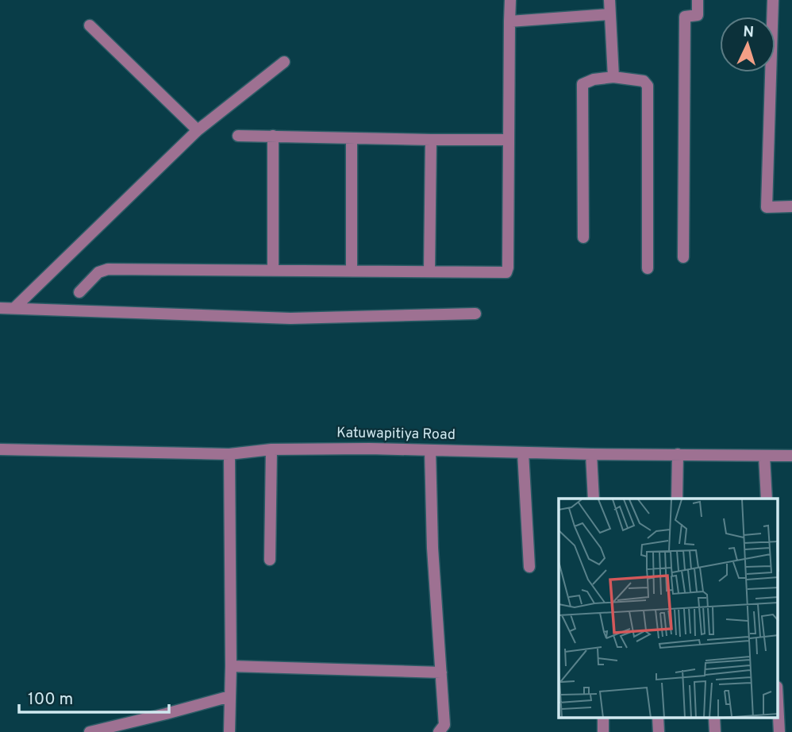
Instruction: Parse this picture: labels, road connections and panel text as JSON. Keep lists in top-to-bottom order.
{
  "streets": {
    "street": ["Katuwapitiya Road"]
  },
  "scale_bar": "100 m",
  "north": "top"
}
